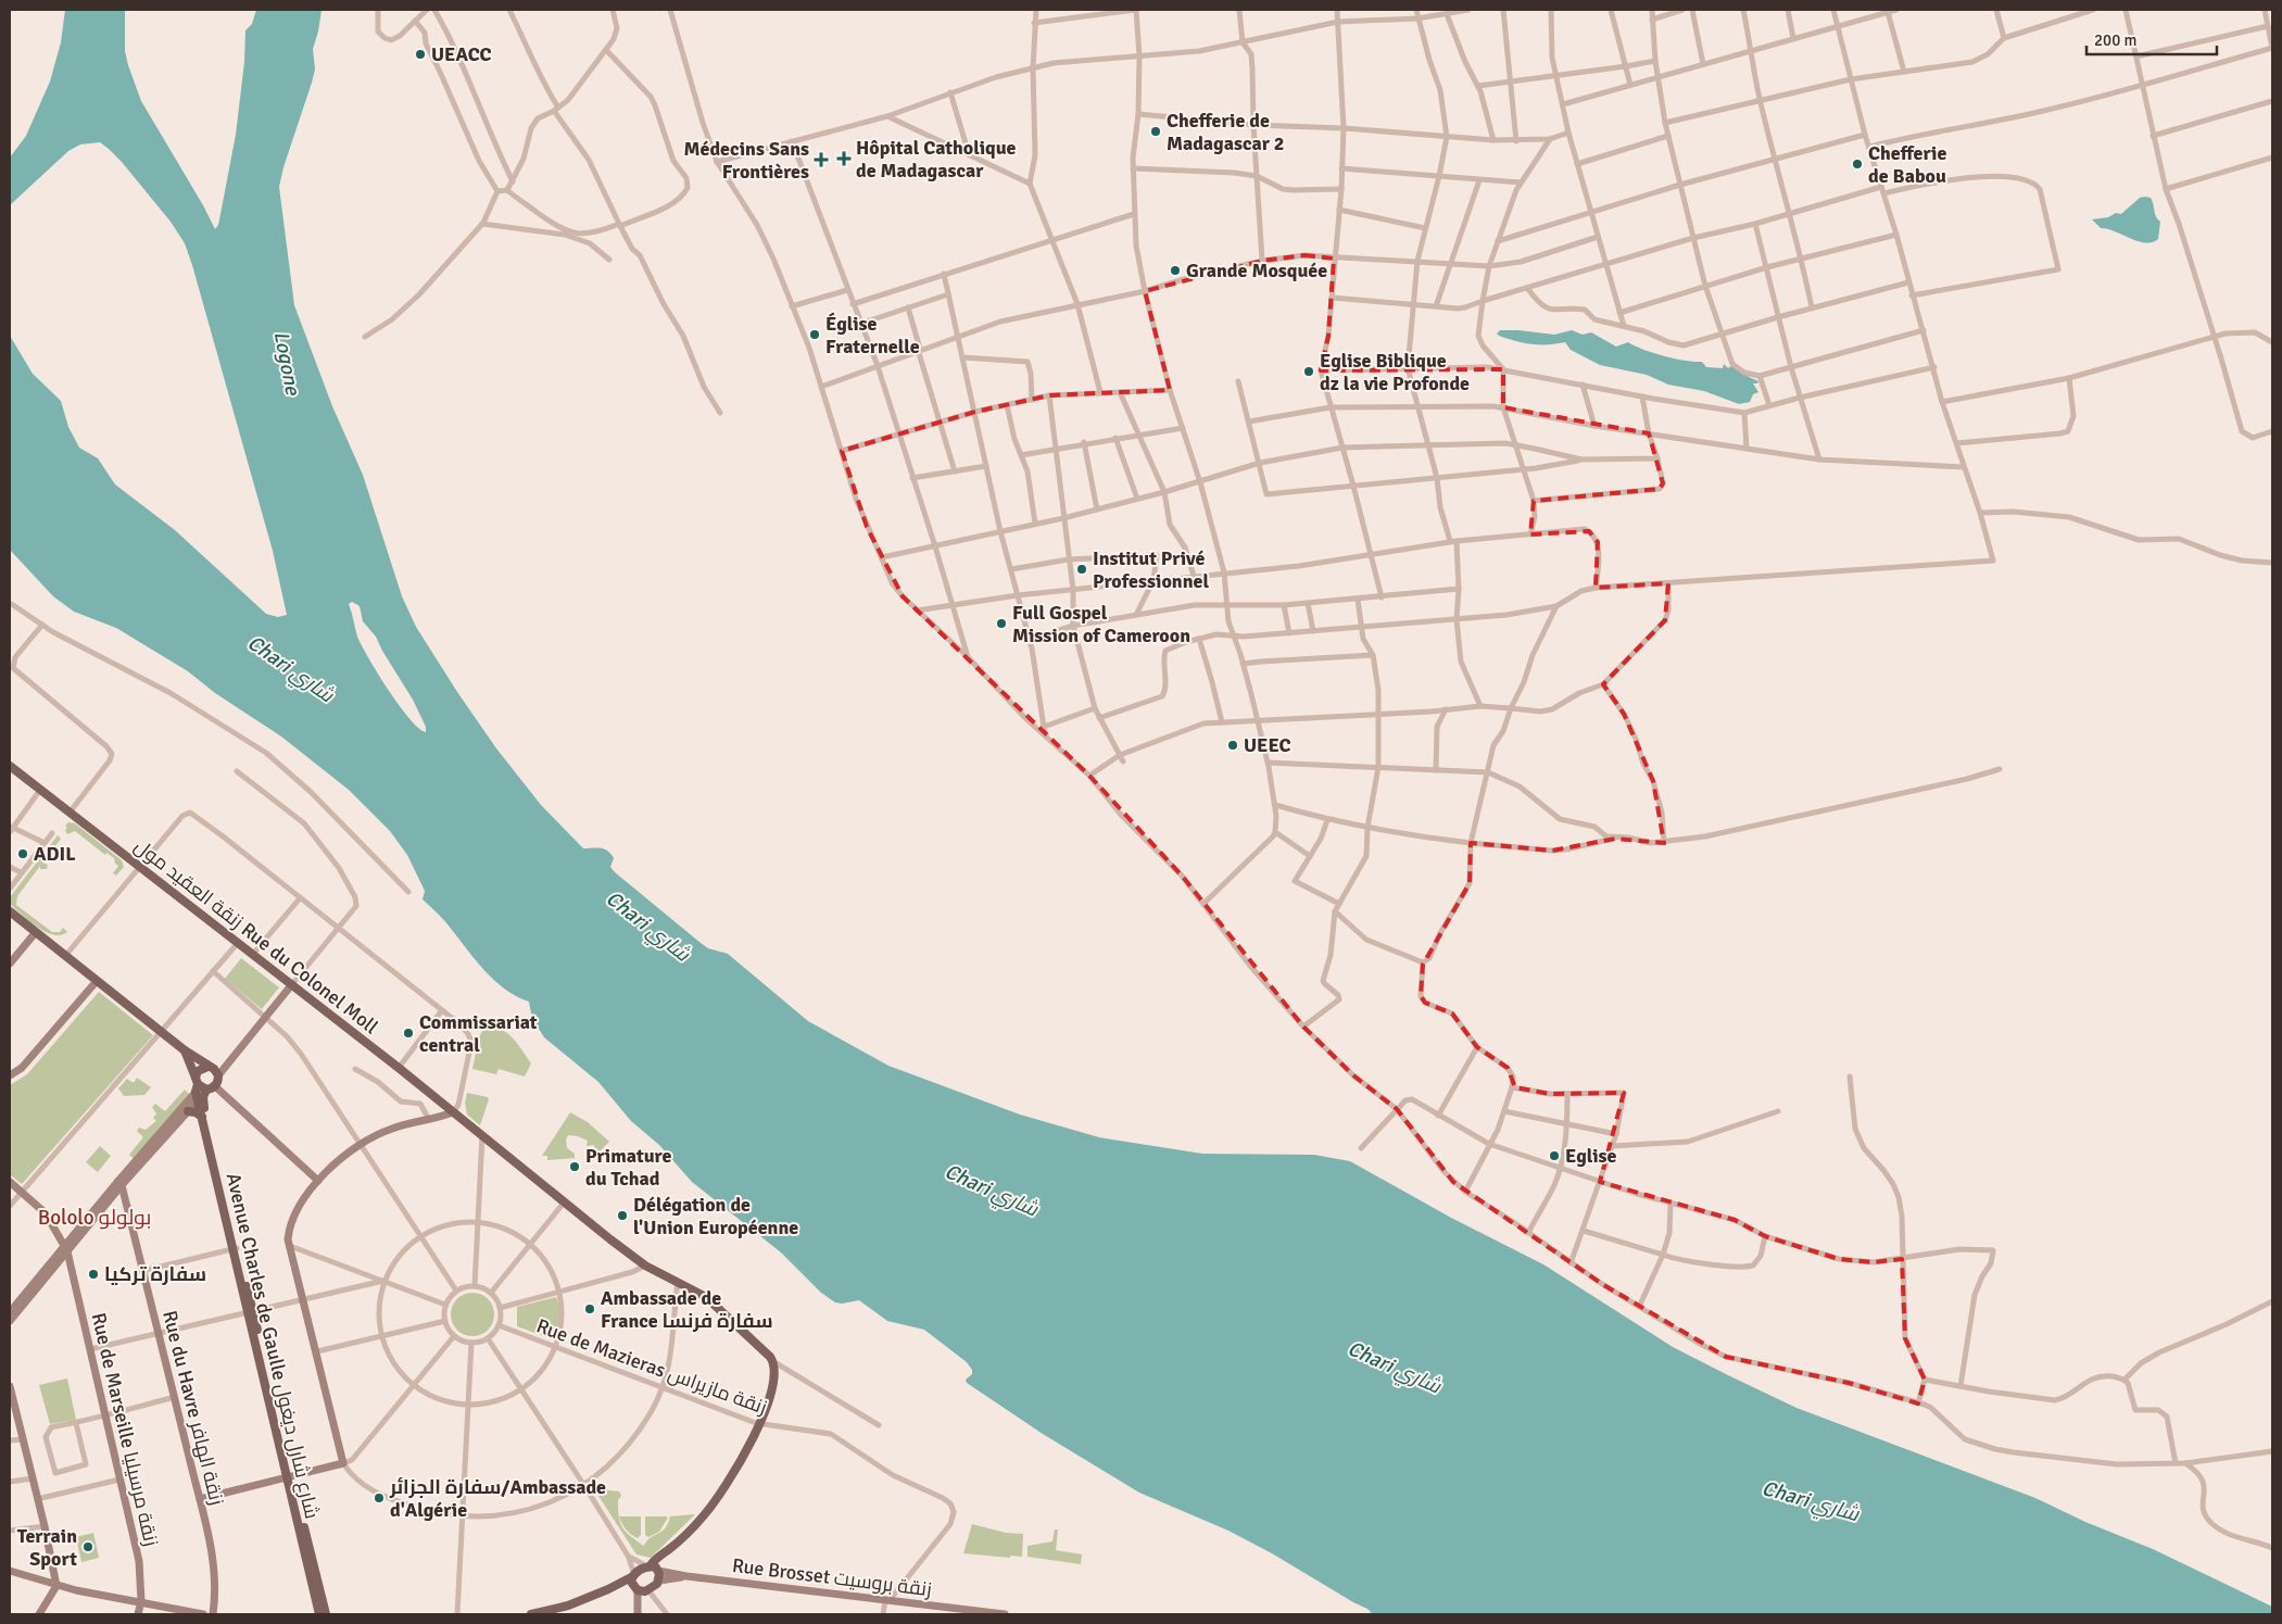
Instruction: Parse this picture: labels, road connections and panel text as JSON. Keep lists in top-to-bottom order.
{
  "streets": {
    "main road": [
      "زنقة العقيد مول Rue du Colonel Moll",
      "Avenue Charles de Gaulle شارع شارل ديغول",
      "Rue du Havre زنقة الهافر",
      "Rue de Marseille زنقة مرسيليا",
      "Rue Brosset زنقة بروسيت"
    ],
    "street": ["Rue de Mazieras زنقة مازيراس"]
  },
  "crossings": [
    ["Rue de Mazieras زنقة مازيراس", "Rue Brosset زنقة بروسيت"]
  ],
  "districts": ["Bololo بولولو"],
  "water": ["Logone", "Chari شاري"],
  "places": {
    "other": [
      "UEACC",
      "Chefferie de Madagascar 2",
      "Chefferie de Babou",
      "Grande Mosquée",
      "Église Fraternelle",
      "Eglise Biblique dz la vie Profonde",
      "Institut Privé Professionnel",
      "Full Gospel Mission of Cameroon",
      "UEEC",
      "ADIL",
      "Commissariat central",
      "Eglise",
      "Primature du Tchad",
      "Délégation de l'Union Européenne",
      "سفارة تركيا",
      "Ambassade de France سفارة فرنسا",
      "سفارة الجزائر/Ambassade d'Algérie",
      "Terrain Sport"
    ],
    "health": ["Hôpital Catholique de Madagascar", "Médecins Sans Frontières"]
  },
  "scale_bar": "200 m"
}
